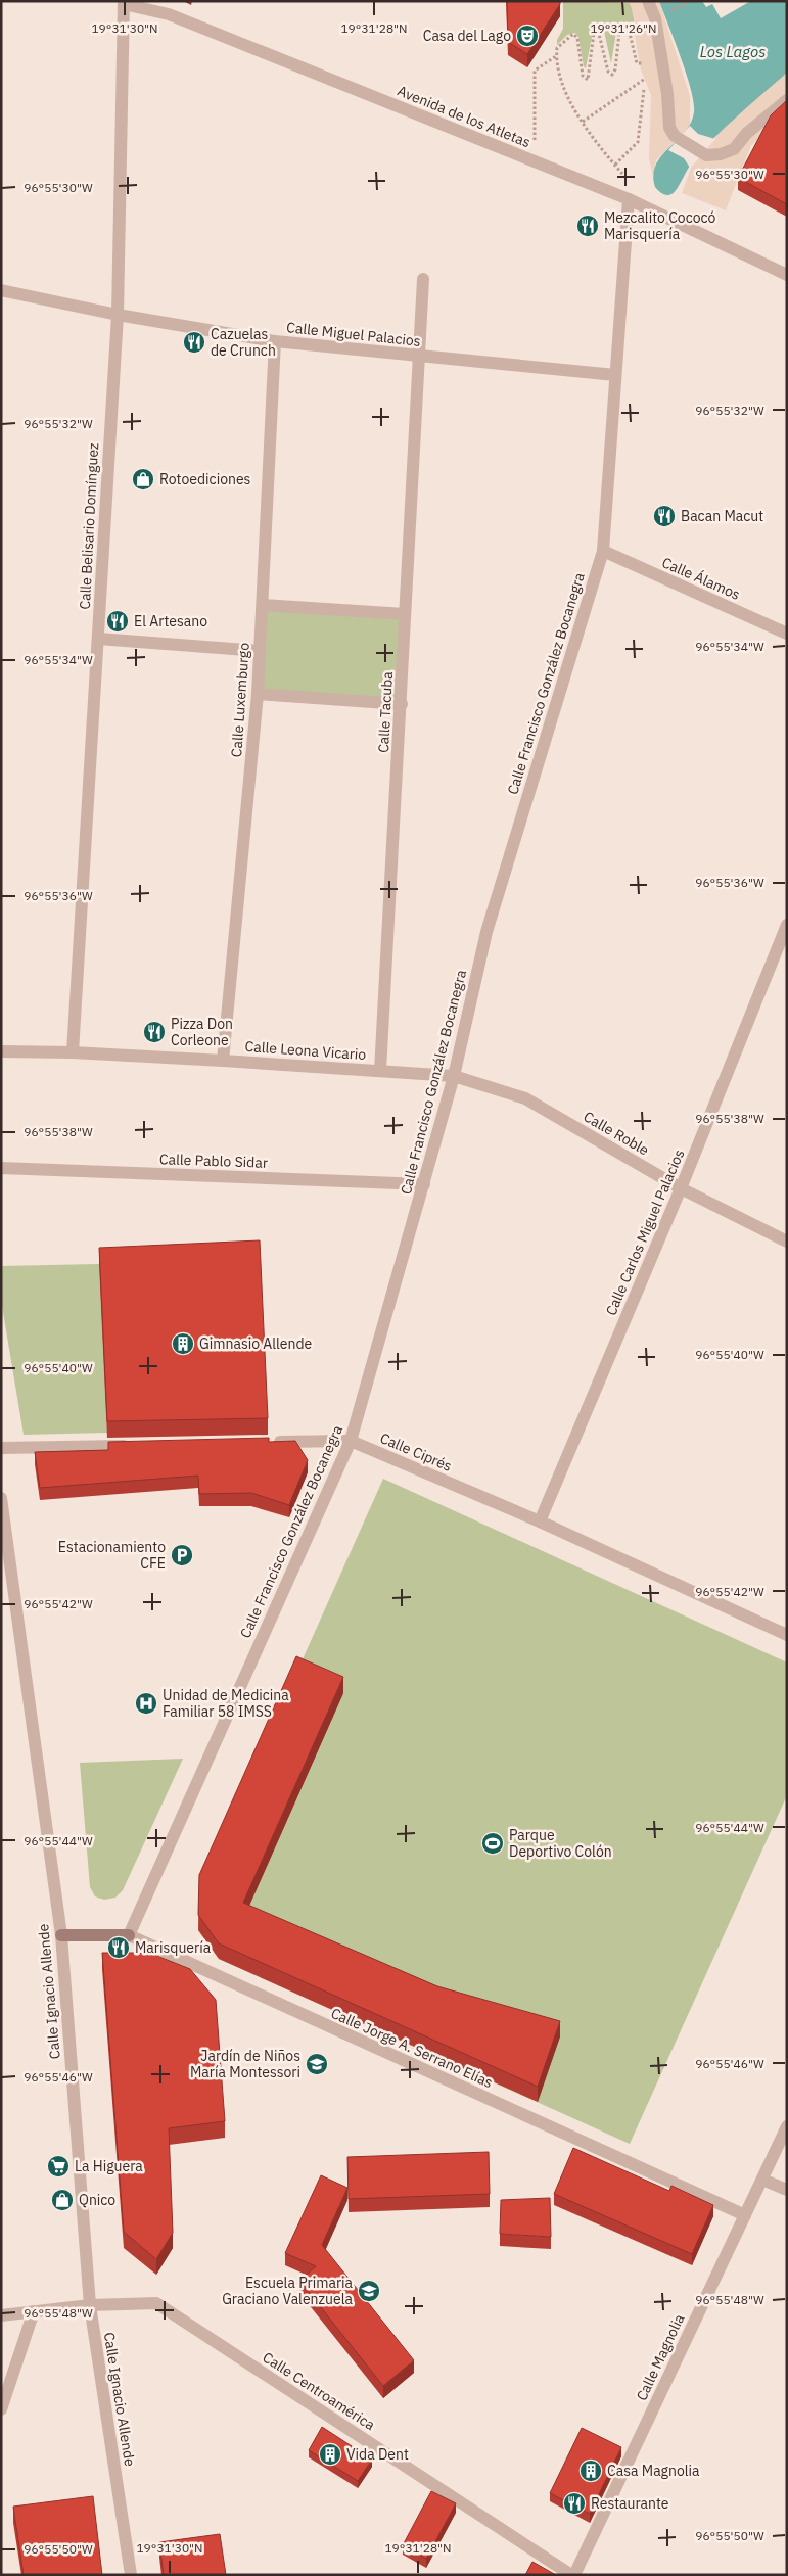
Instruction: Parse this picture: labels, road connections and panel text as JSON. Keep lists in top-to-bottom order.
{
  "streets": {
    "street": [
      "Avenida de los Atletas",
      "Calle Miguel Palacios",
      "Calle Belisario Domínguez",
      "Calle Álamos",
      "Calle Francisco González Bocanegra",
      "Calle Luxemburgo",
      "Calle Tacuba",
      "Calle Leona Vicario",
      "Calle Roble",
      "Calle Pablo Sidar",
      "Calle Carlos Miguel Palacios",
      "Calle Ciprés",
      "Calle Ignacio Allende",
      "Calle Jorge A. Serrano Elías",
      "Calle Magnolia",
      "Calle Centroamérica"
    ]
  },
  "crossings": [
    ["Avenida de los Atletas", "Calle Belisario Domínguez"],
    ["Avenida de los Atletas", "Calle Francisco González Bocanegra"],
    ["Calle Miguel Palacios", "Calle Belisario Domínguez"],
    ["Calle Miguel Palacios", "Calle Francisco González Bocanegra"],
    ["Calle Miguel Palacios", "Calle Luxemburgo"],
    ["Calle Miguel Palacios", "Calle Tacuba"],
    ["Calle Belisario Domínguez", "Calle Leona Vicario"],
    ["Calle Álamos", "Calle Francisco González Bocanegra"],
    ["Calle Francisco González Bocanegra", "Calle Leona Vicario"],
    ["Calle Francisco González Bocanegra", "Calle Roble"],
    ["Calle Francisco González Bocanegra", "Calle Pablo Sidar"],
    ["Calle Francisco González Bocanegra", "Calle Ciprés"],
    ["Calle Francisco González Bocanegra", "Calle Jorge A. Serrano Elías"],
    ["Calle Luxemburgo", "Calle Leona Vicario"],
    ["Calle Tacuba", "Calle Leona Vicario"],
    ["Calle Leona Vicario", "Calle Roble"],
    ["Calle Roble", "Calle Carlos Miguel Palacios"],
    ["Calle Carlos Miguel Palacios", "Calle Ciprés"],
    ["Calle Ignacio Allende", "Calle Jorge A. Serrano Elías"],
    ["Calle Ignacio Allende", "Calle Centroamérica"],
    ["Calle Jorge A. Serrano Elías", "Calle Magnolia"],
    ["Calle Magnolia", "Calle Centroamérica"]
  ],
  "water": ["Los Lagos"],
  "places": {
    "theatre": ["Casa del Lago"],
    "restaurant": [
      "Mezcalito Cococó Marisquería",
      "Cazuelas de Crunch",
      "Bacan Macut",
      "El Artesano",
      "Pizza Don Corleone",
      "Marisquería",
      "Restaurante"
    ],
    "shop": ["Rotoediciones", "Qnico"],
    "building": ["Gimnasio Allende", "Vida Dent", "Casa Magnolia"],
    "parking": ["Estacionamiento CFE"],
    "hospital": ["Unidad de Medicina Familiar 58 IMSS"],
    "sports": ["Parque Deportivo Colón"],
    "school or university": ["Jardín de Niños María Montessori", "Escuela Primaria Graciano Valenzuela"],
    "supermarket": ["La Higuera"]
  },
  "coordinates": [
    "19°31'30\"N",
    "19°31'28\"N",
    "19°31'26\"N",
    "96°55'30\"W",
    "96°55'32\"W",
    "96°55'34\"W",
    "96°55'36\"W",
    "96°55'38\"W",
    "96°55'40\"W",
    "96°55'42\"W",
    "96°55'44\"W",
    "96°55'46\"W",
    "96°55'48\"W",
    "96°55'50\"W"
  ]
}
